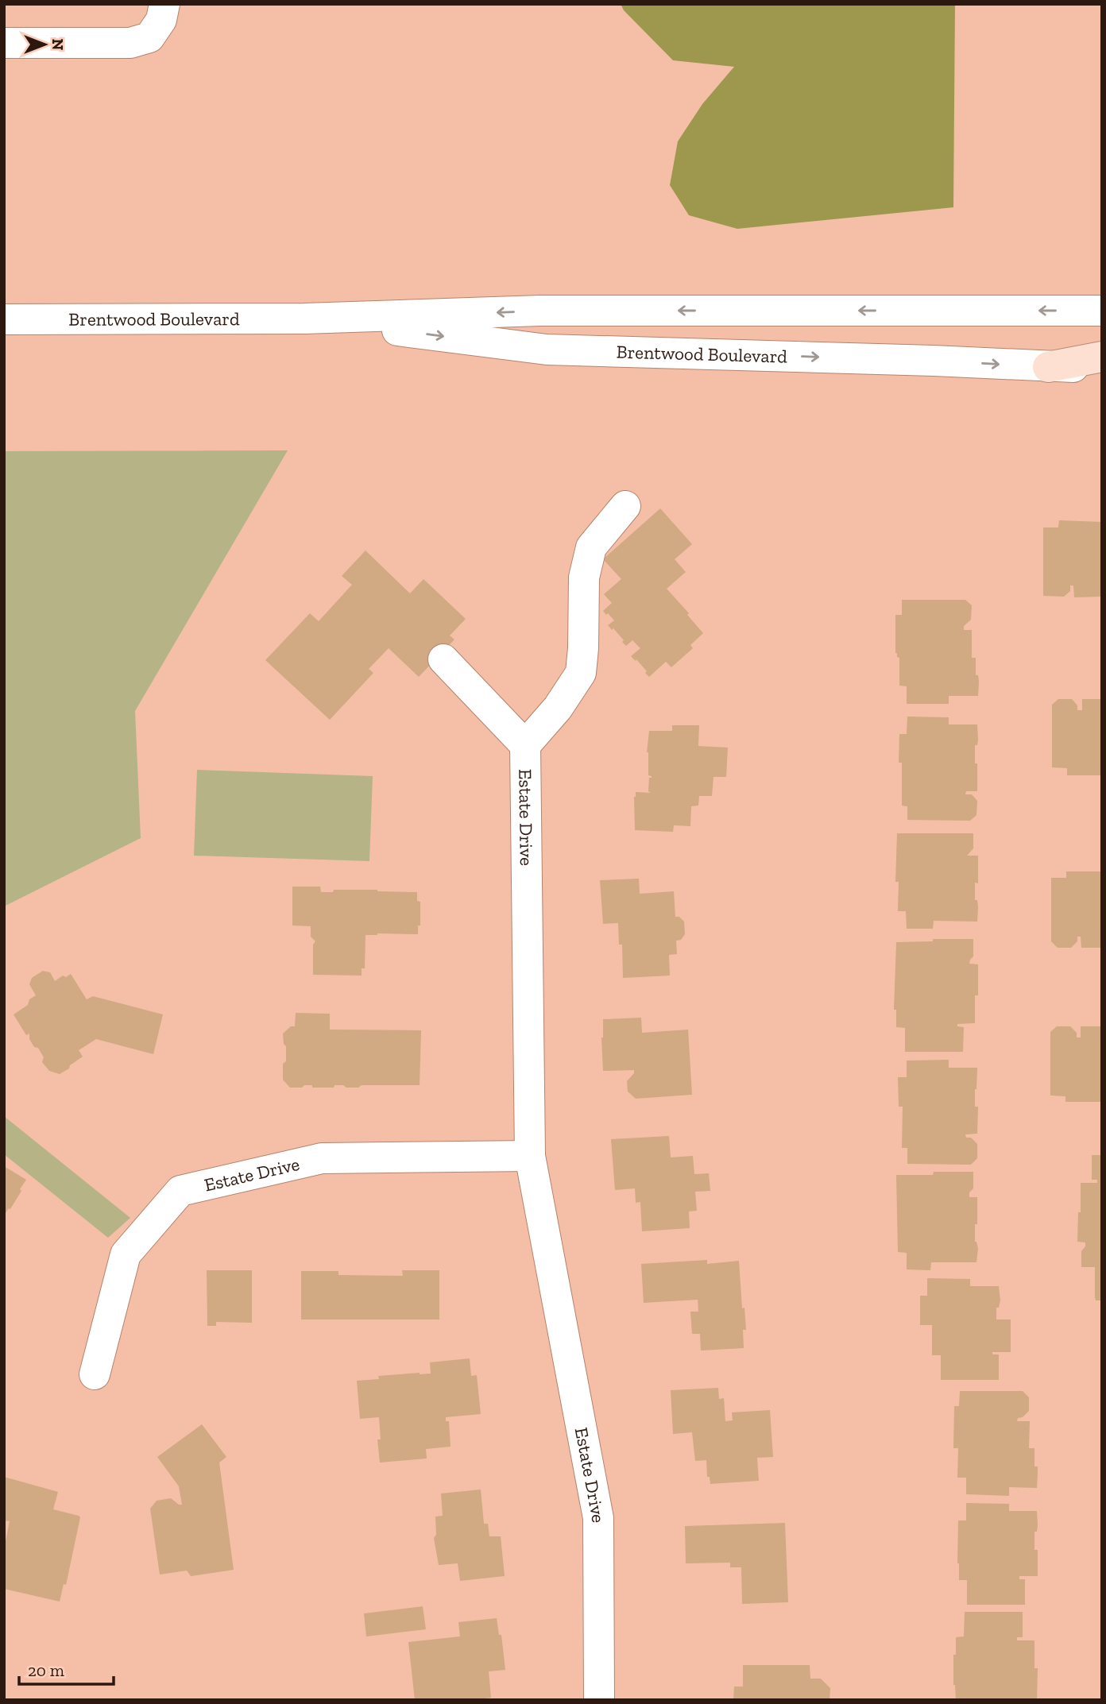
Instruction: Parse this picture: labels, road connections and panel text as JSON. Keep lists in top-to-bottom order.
{
  "streets": {
    "street": ["Brentwood Boulevard", "Estate Drive"]
  },
  "scale_bar": "20 m",
  "north": "right"
}
